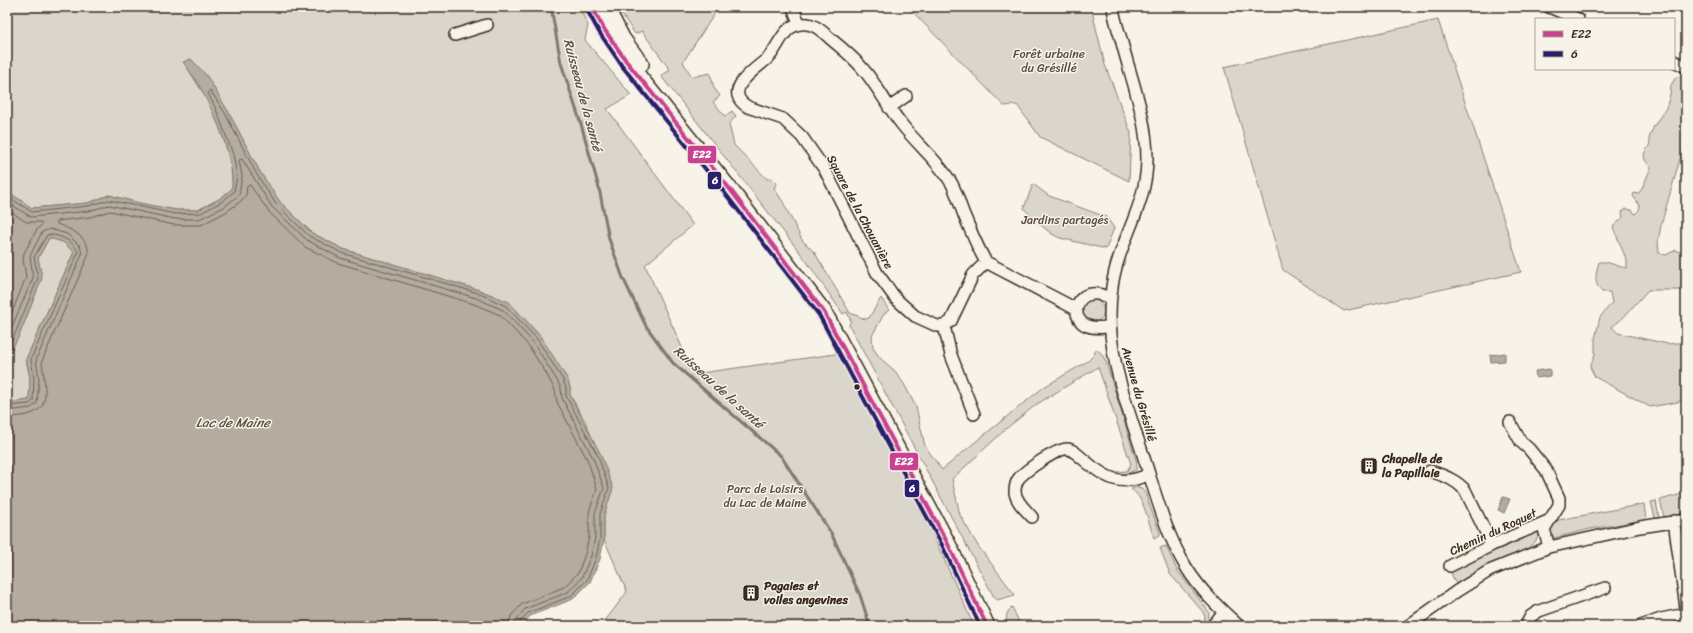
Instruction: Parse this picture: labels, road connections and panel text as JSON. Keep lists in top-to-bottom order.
{
  "streets": {
    "street": ["Square de la Chouanière", "Avenue du Grésillé", "Chemin du Roquet"]
  },
  "water": ["Ruisseau de la santé", "Lac de Maine"],
  "parks": ["Forêt urbaine du Grésillé", "Jardins partagés", "Parc de Loisirs du Lac de Maine"],
  "places": {
    "building": ["Chapelle de la Papillaie", "Pagaies et voiles angevines"]
  },
  "lines": ["transit line E22", "transit line 6"],
  "legend": ["E22", "6"]
}
